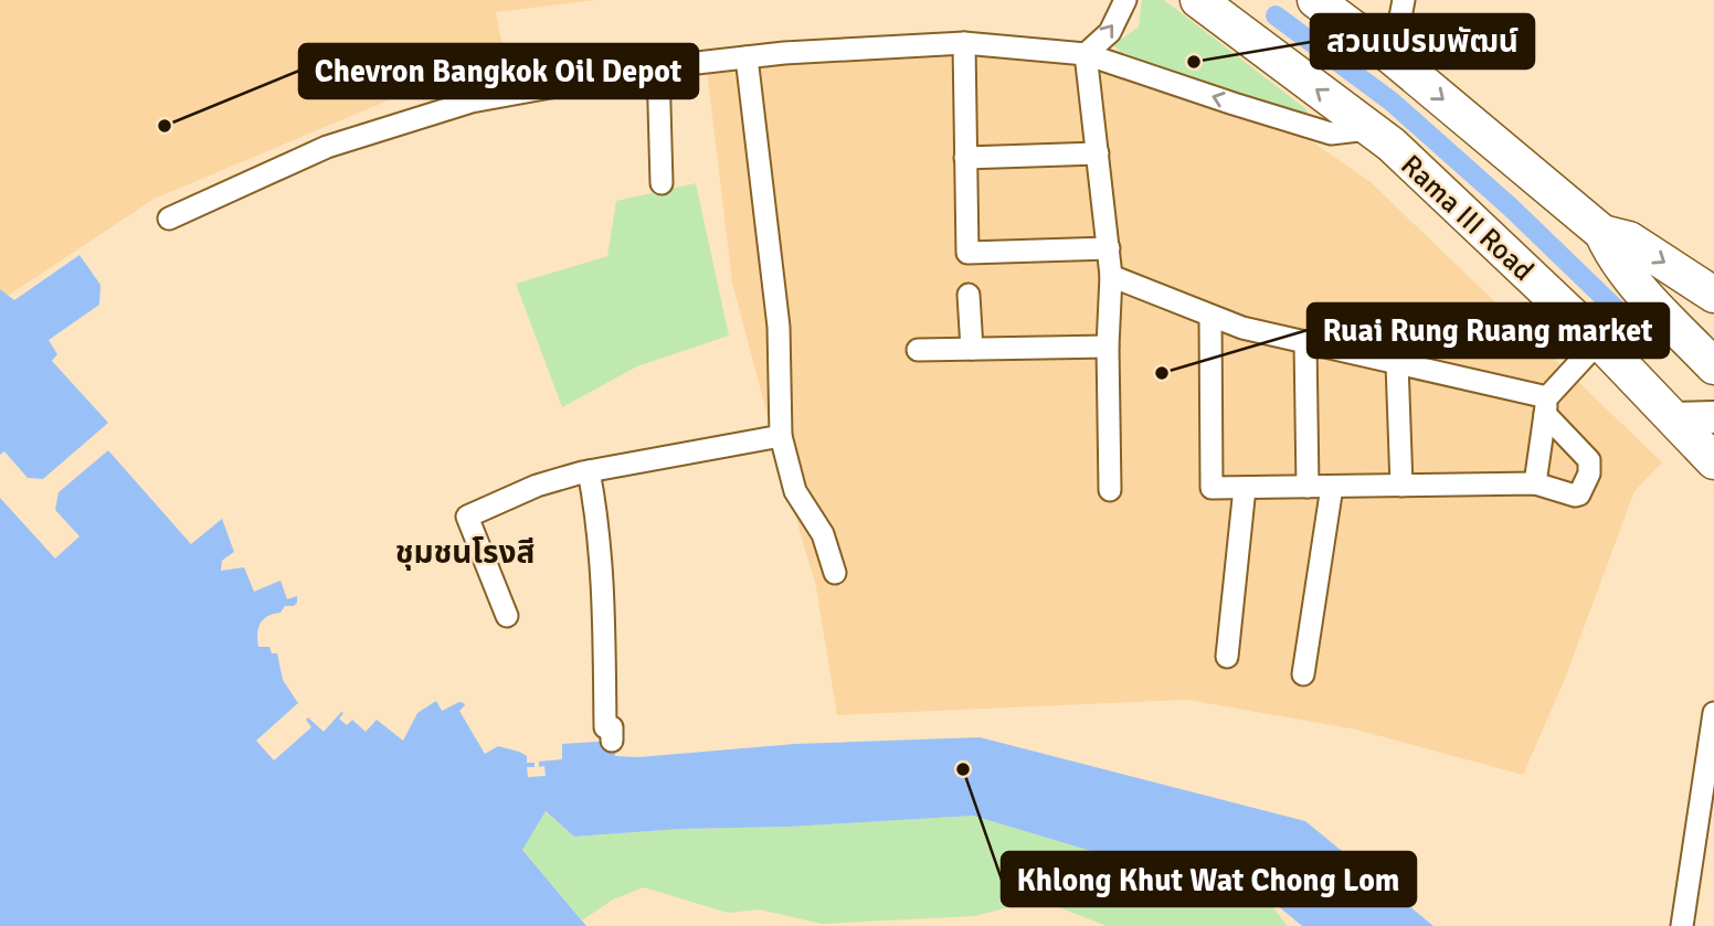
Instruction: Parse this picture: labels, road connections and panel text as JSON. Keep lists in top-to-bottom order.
{
  "streets": {
    "main road": ["Rama III Road"]
  },
  "districts": ["ชุมชนโรงสี"],
  "places": [
    "สวนเปรมพัฒน์",
    "Chevron Bangkok Oil Depot",
    "Ruai Rung Ruang market",
    "Khlong Khut Wat Chong Lom"
  ]
}
